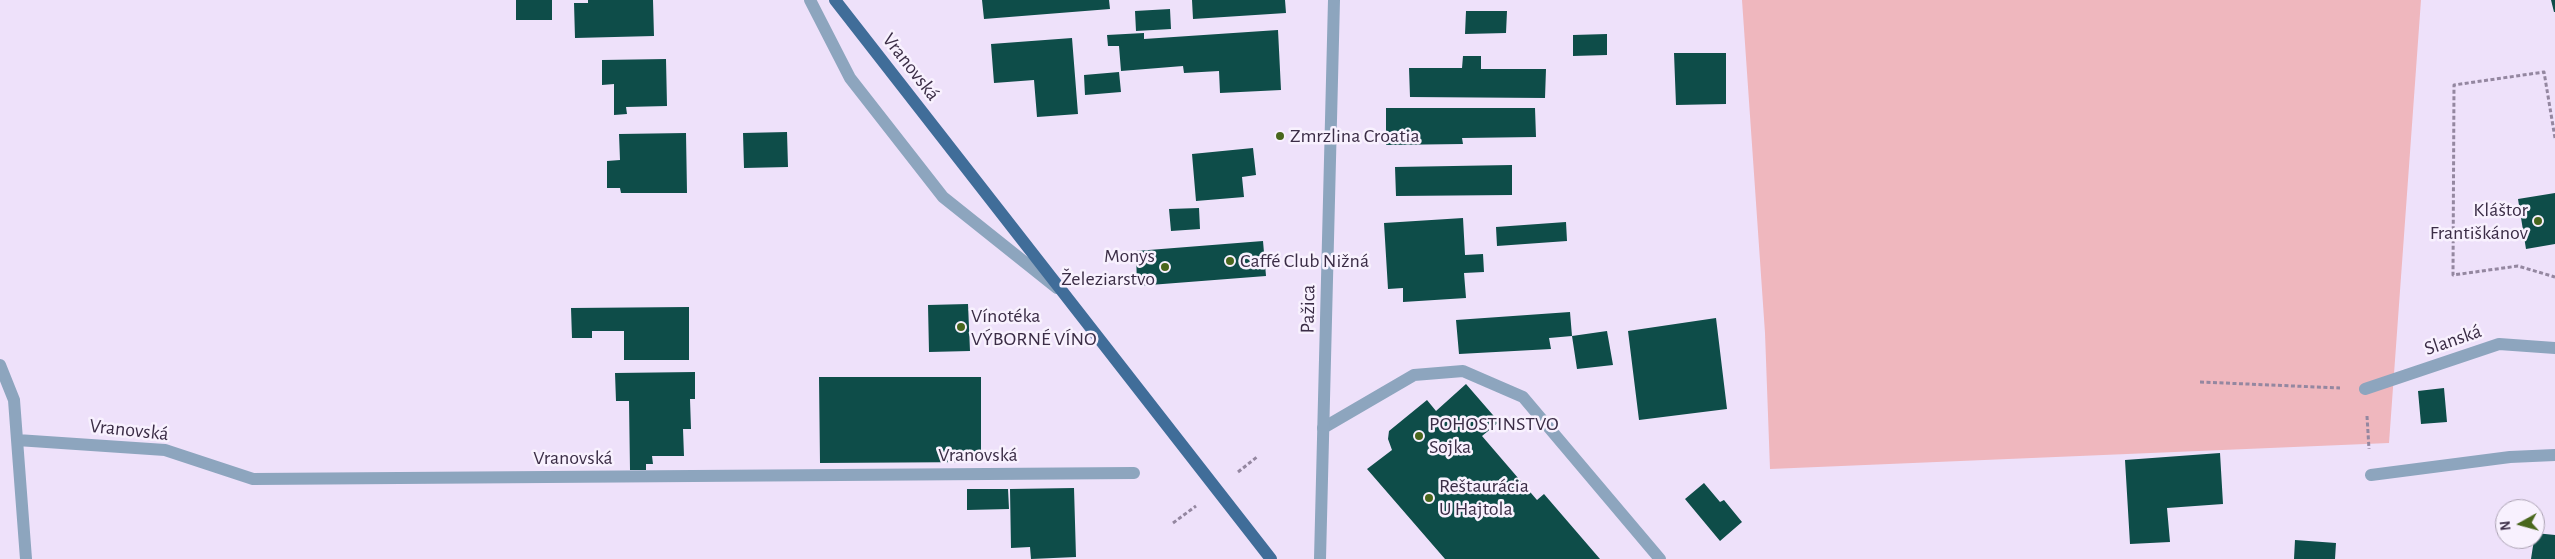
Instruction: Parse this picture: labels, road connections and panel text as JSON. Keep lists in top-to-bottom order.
{
  "streets": {
    "main road": ["Vranovská"],
    "street": ["Pažica", "Slanská"]
  },
  "places": [
    "Zmrzlina Croatia",
    "Kláštor Františkánov",
    "Caffé Club Nižná",
    "Monys Železiarstvo",
    "Vínotéka VÝBORNÉ VÍNO",
    "POHOSTINSTVO Sojka",
    "Reštaurácia U Hajtola"
  ],
  "north": "left"
}
